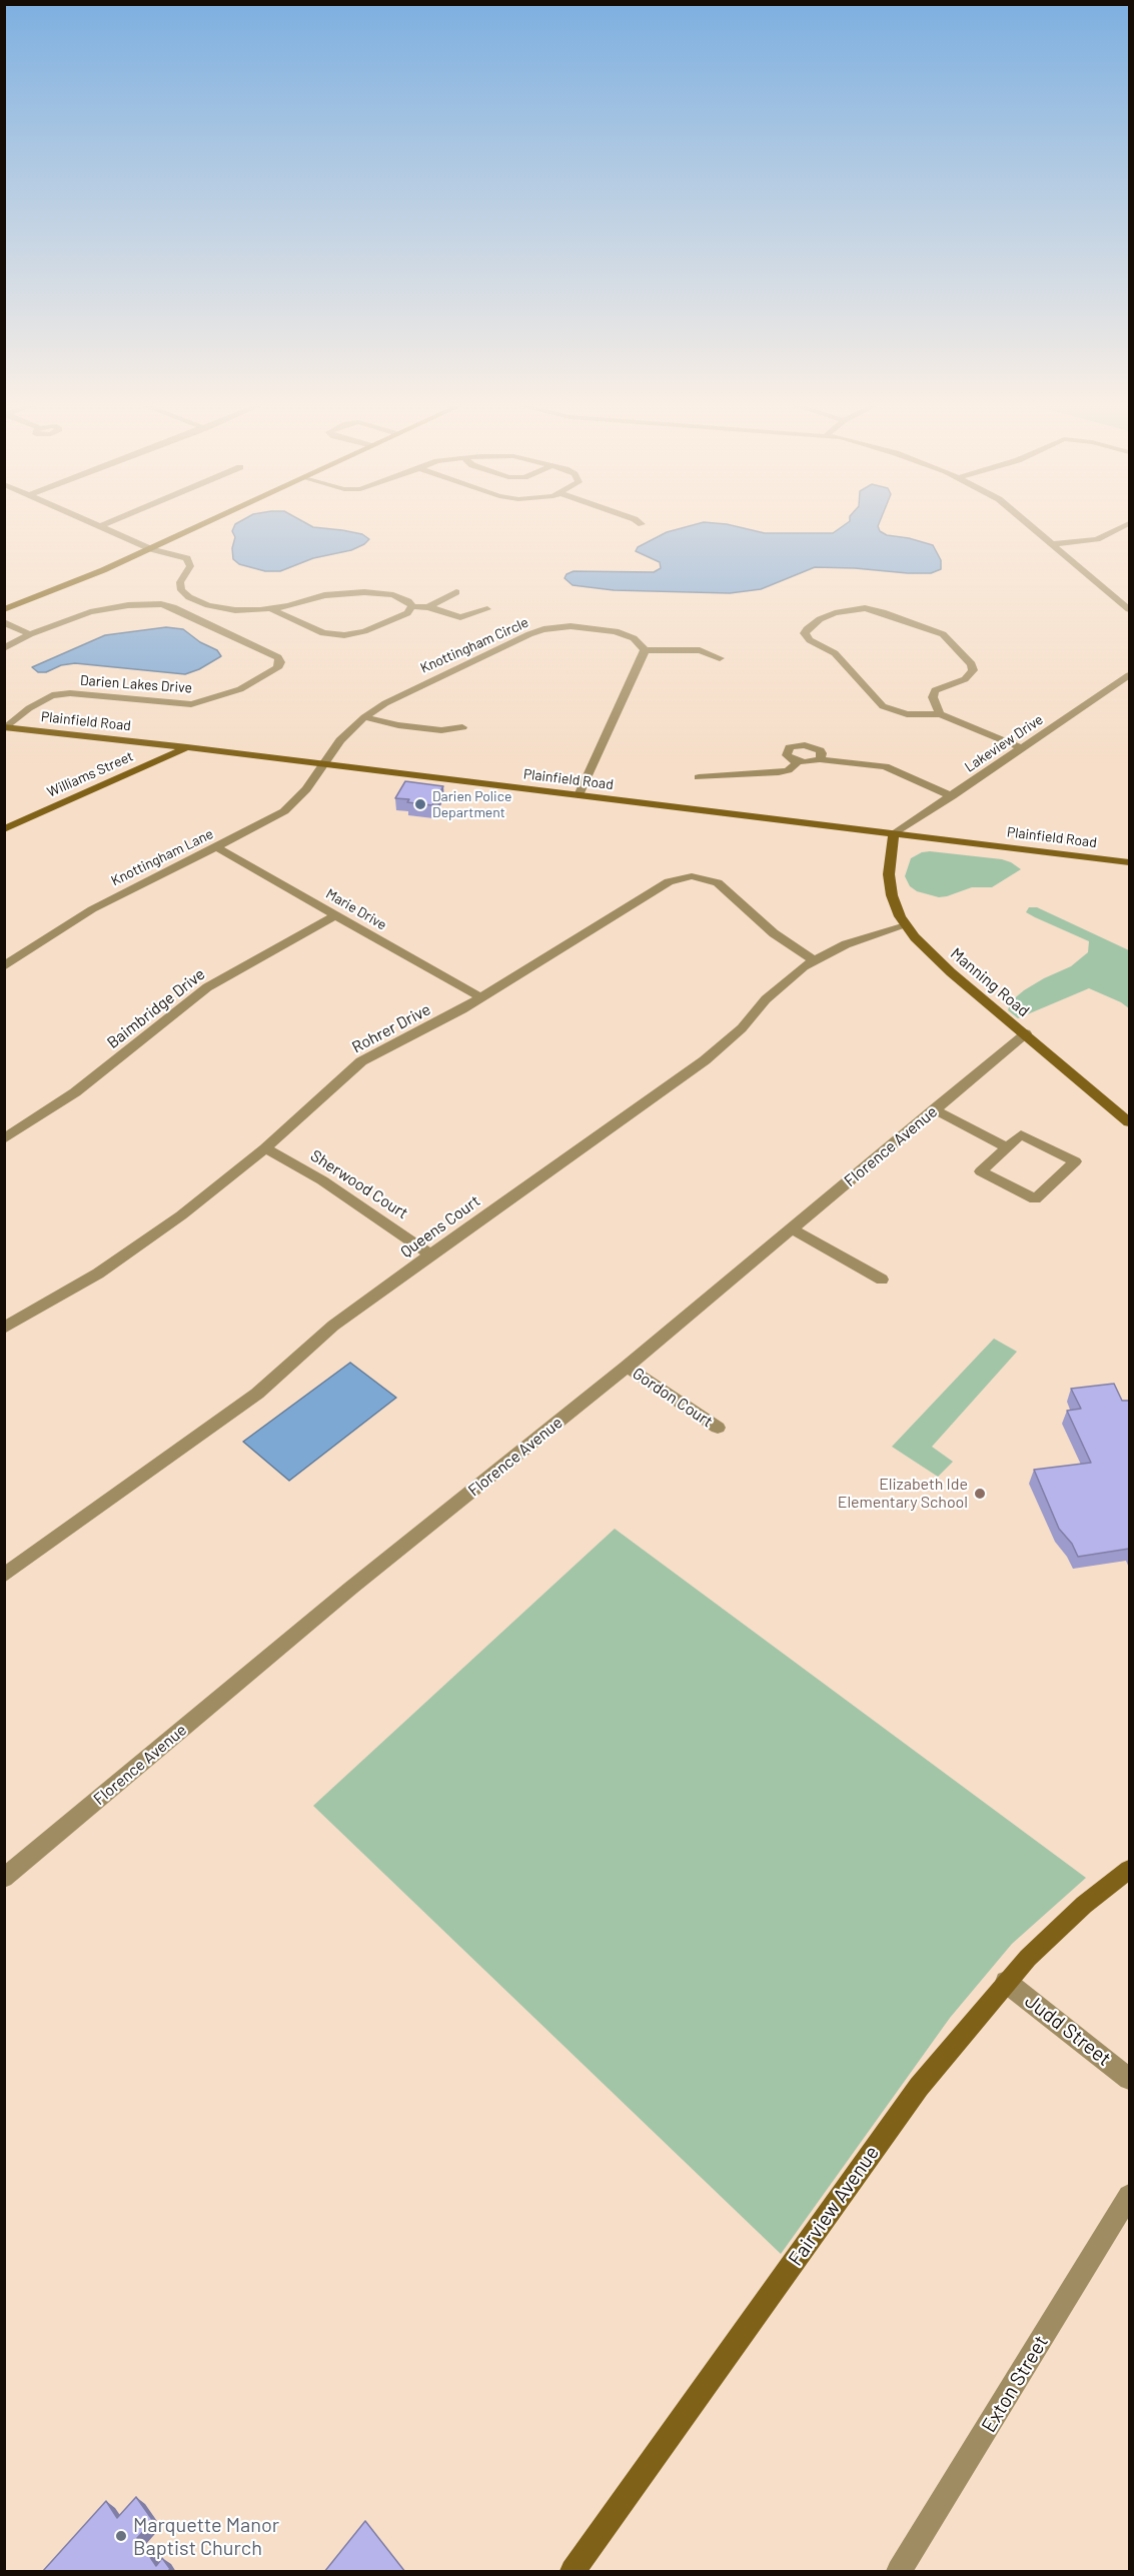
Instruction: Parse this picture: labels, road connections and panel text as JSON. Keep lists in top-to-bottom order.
{
  "streets": {
    "street": [
      "Knottingham Circle",
      "Darien Lakes Drive",
      "Plainfield Road",
      "Lakeview Drive",
      "Williams Street",
      "Knottingham Lane",
      "Marie Drive",
      "Manning Road",
      "Baimbridge Drive",
      "Rohrer Drive",
      "Florence Avenue",
      "Sherwood Court",
      "Queens Court",
      "Gordon Court",
      "Judd Street",
      "Fairview Avenue",
      "Exton Street"
    ]
  },
  "crossings": [
    ["Knottingham Circle", "Plainfield Road"],
    ["Knottingham Circle", "Knottingham Lane"],
    ["Darien Lakes Drive", "Plainfield Road"],
    ["Plainfield Road", "Lakeview Drive"],
    ["Plainfield Road", "Williams Street"],
    ["Plainfield Road", "Knottingham Lane"],
    ["Plainfield Road", "Manning Road"],
    ["Lakeview Drive", "Manning Road"],
    ["Knottingham Lane", "Marie Drive"],
    ["Marie Drive", "Baimbridge Drive"],
    ["Marie Drive", "Rohrer Drive"],
    ["Manning Road", "Florence Avenue"],
    ["Manning Road", "Queens Court"],
    ["Rohrer Drive", "Sherwood Court"],
    ["Rohrer Drive", "Queens Court"],
    ["Florence Avenue", "Gordon Court"],
    ["Sherwood Court", "Queens Court"],
    ["Judd Street", "Fairview Avenue"]
  ],
  "places": ["Darien Police Department", "Elizabeth Ide Elementary School", "Marquette Manor Baptist Church"]
}
